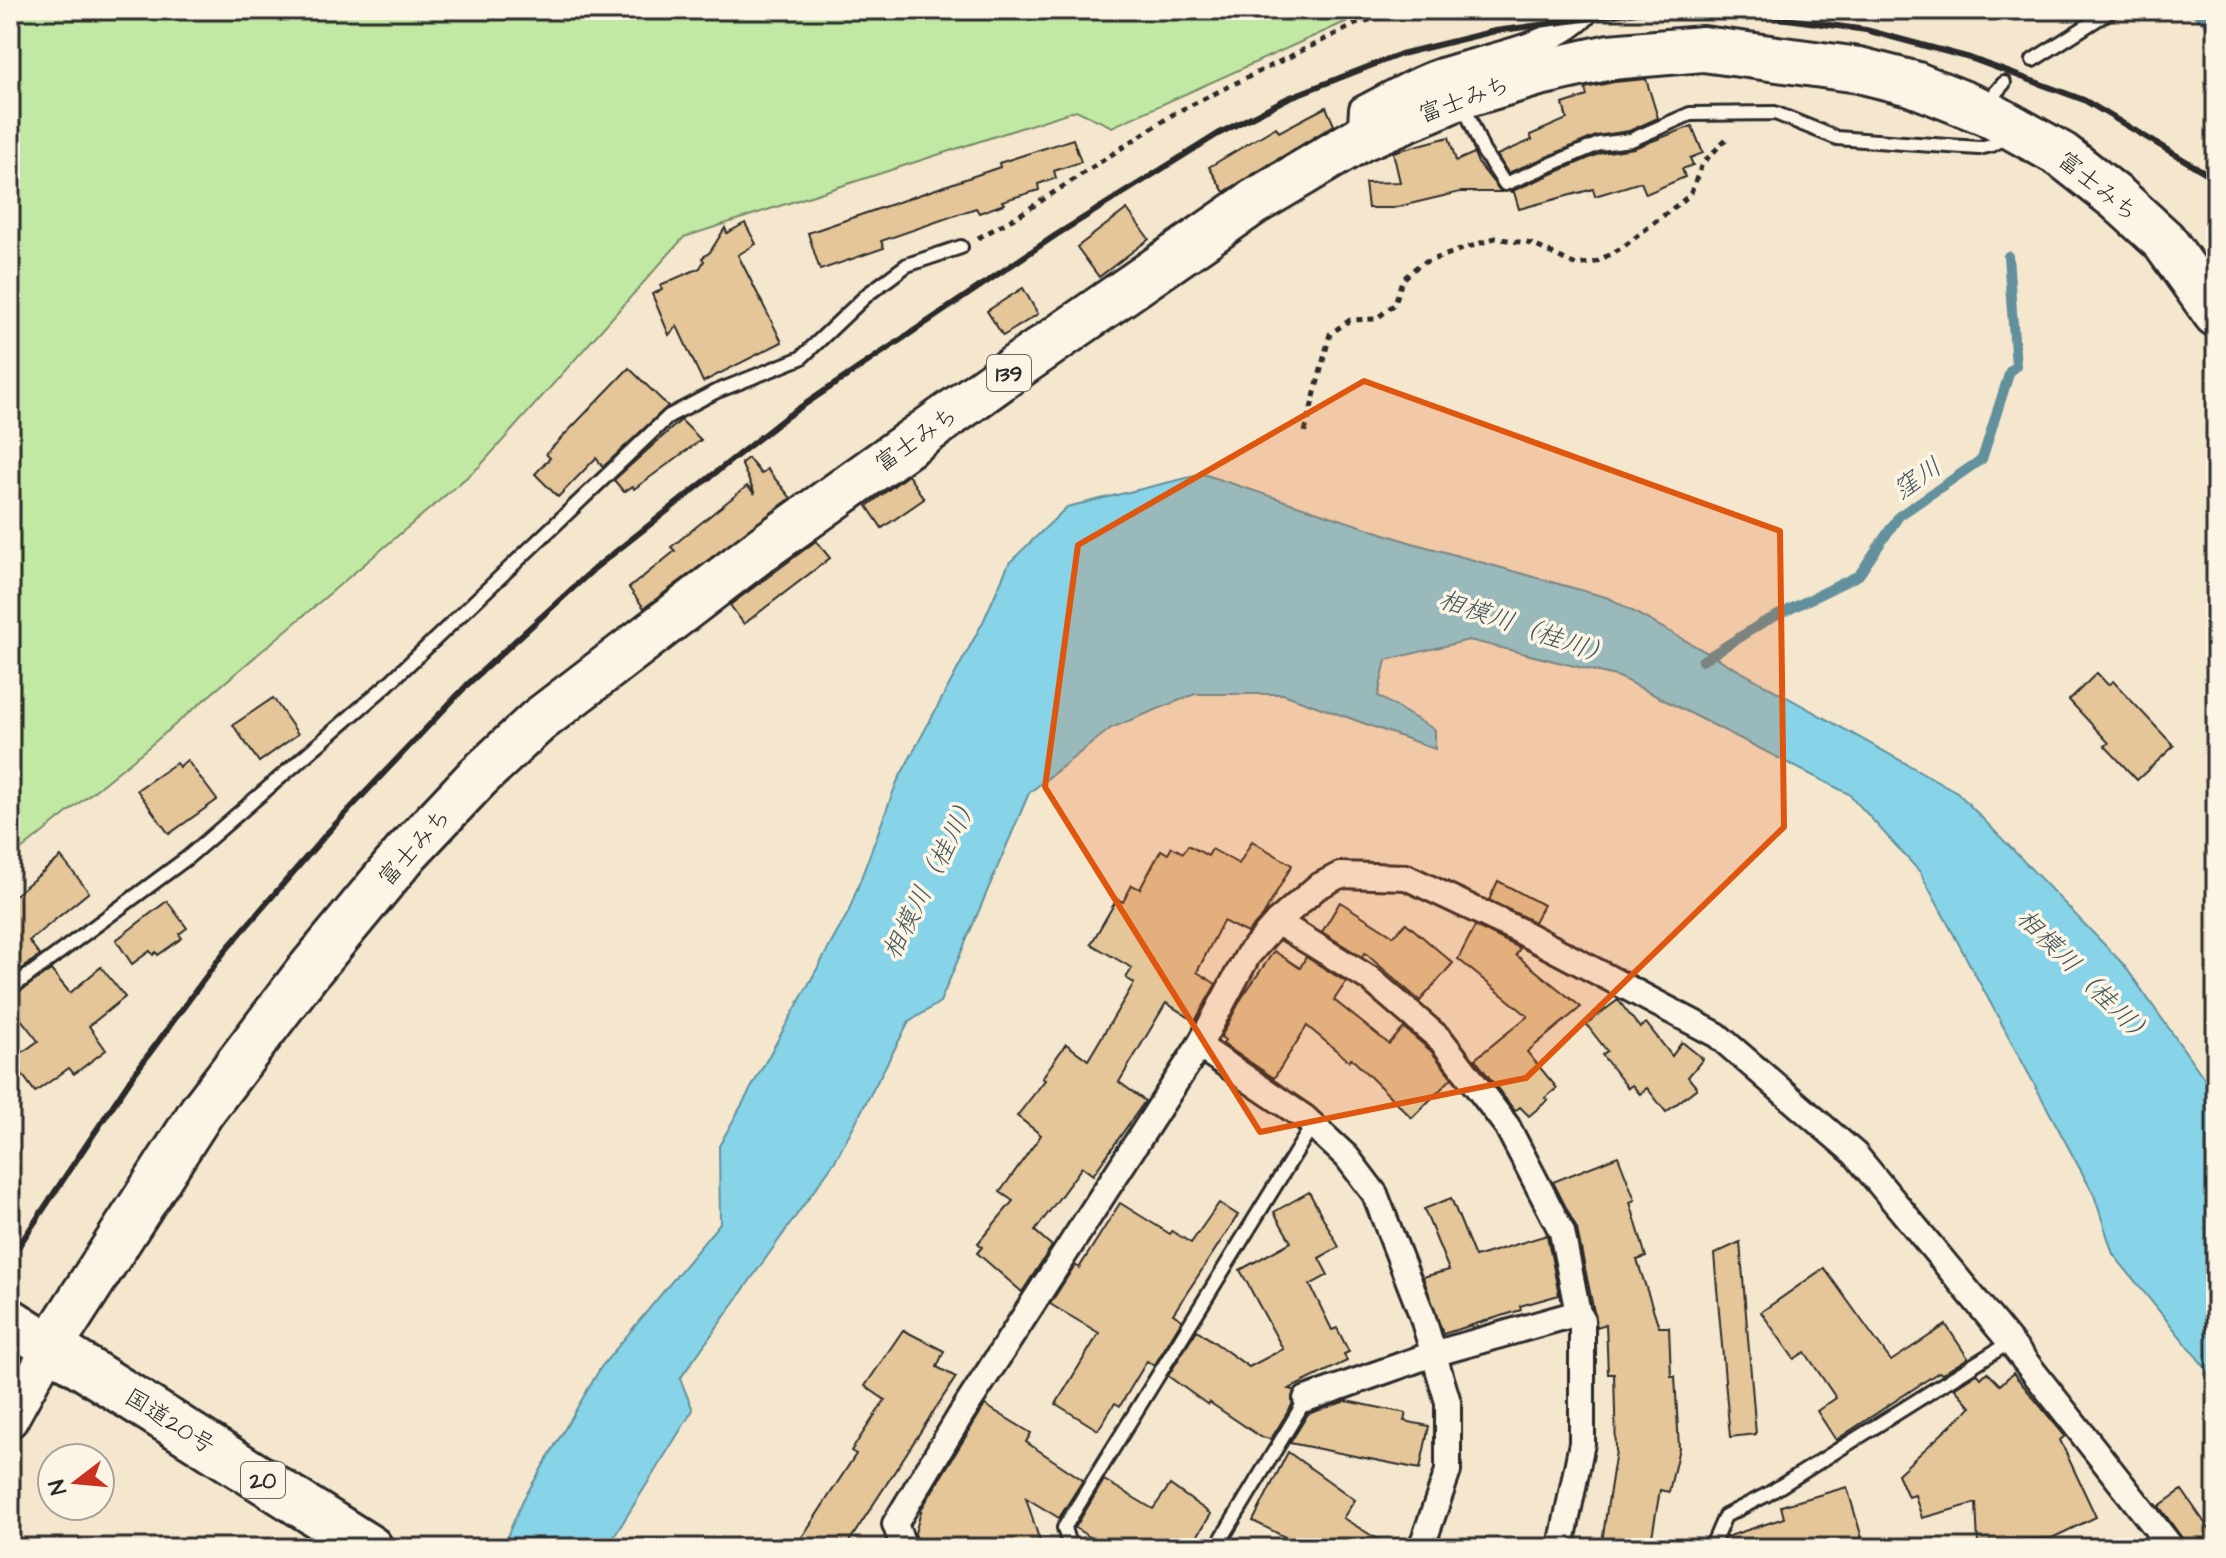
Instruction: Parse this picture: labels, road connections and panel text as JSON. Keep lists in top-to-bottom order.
{
  "streets": {
    "highway": [
      "富士みち",
      "139",
      "国道20号",
      "20"
    ]
  },
  "crossings": [
    ["富士みち", "国道20号"]
  ],
  "water": ["窪川", "相模川（桂川）"],
  "north": "left"
}
